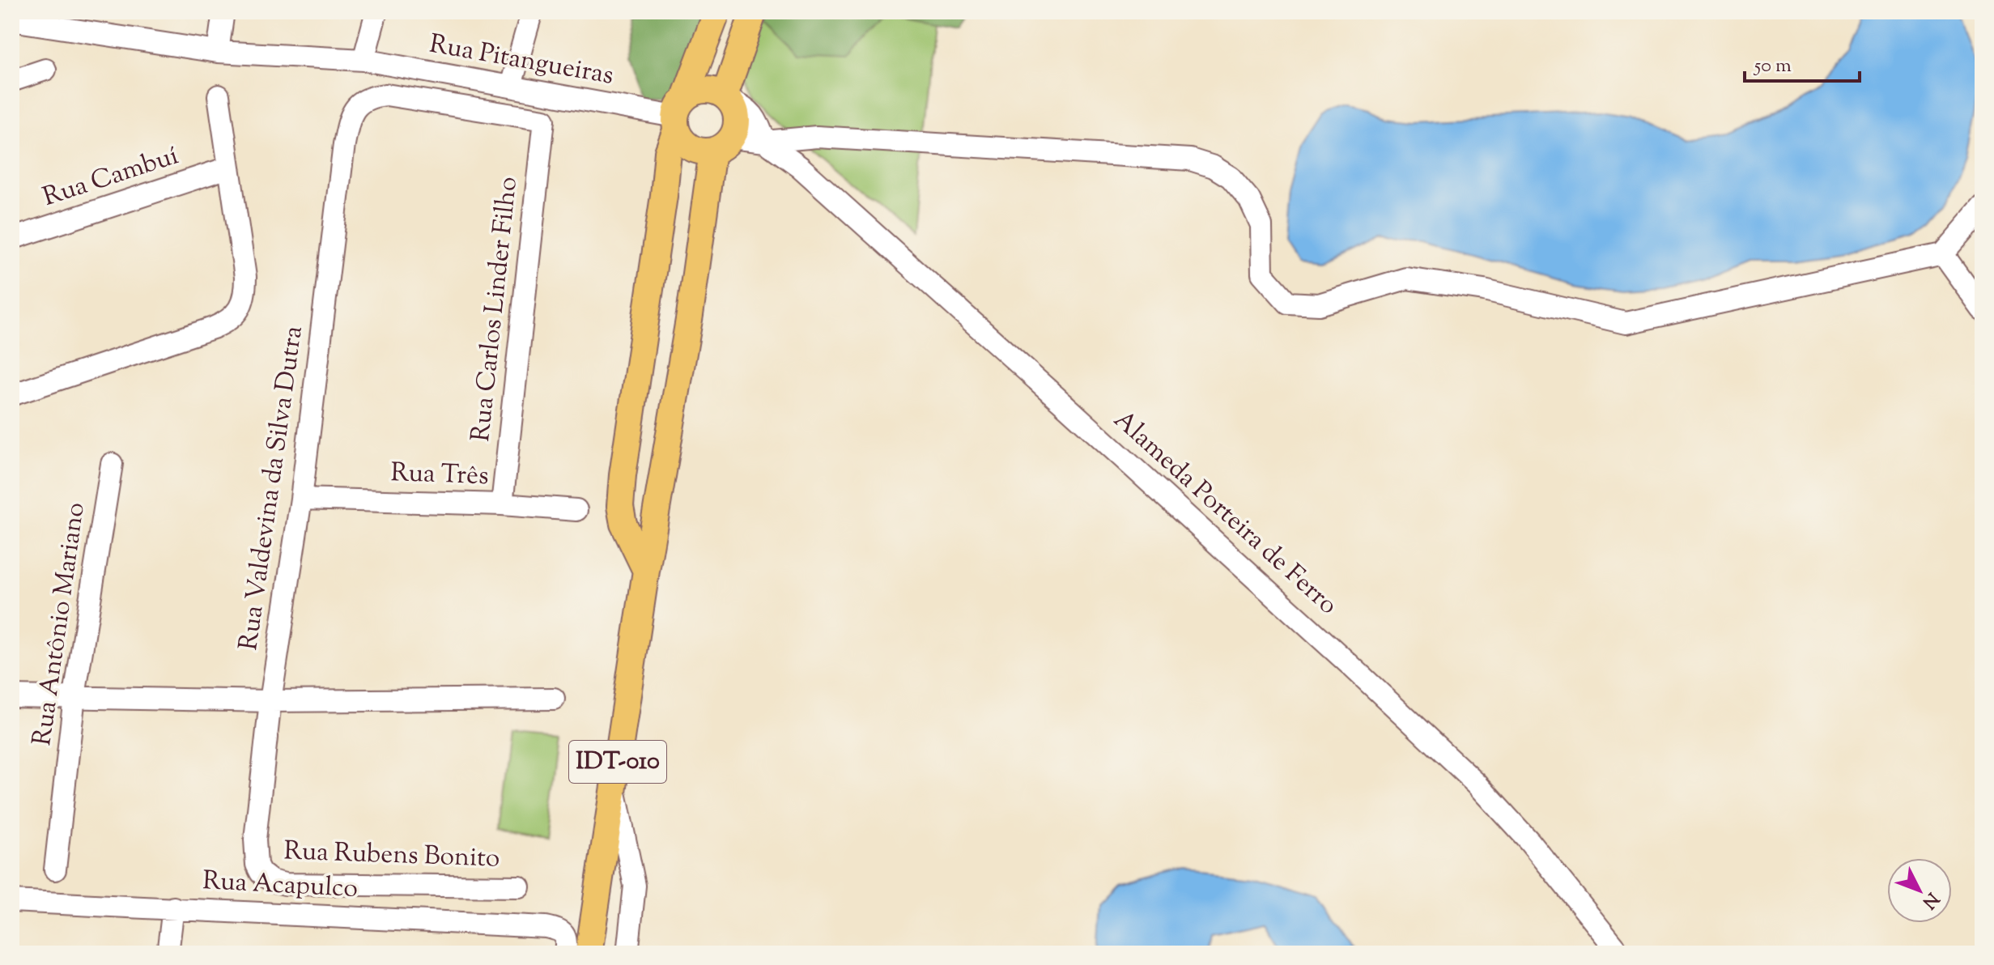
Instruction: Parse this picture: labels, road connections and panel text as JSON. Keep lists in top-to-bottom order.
{
  "streets": {
    "main road": ["IDT-010"],
    "street": [
      "Rua Pitangueiras",
      "Rua Cambuí",
      "Rua Carlos Linder Filho",
      "Rua Três",
      "Rua Valdevina da Silva Dutra",
      "Alameda Porteira de Ferro",
      "Rua Antônio Mariano",
      "Rua Rubens Bonito",
      "Rua Acapulco"
    ]
  },
  "crossings": [
    ["Rua Pitangueiras", "Alameda Porteira de Ferro"],
    ["Rua Carlos Linder Filho", "Rua Três"],
    ["Rua Carlos Linder Filho", "Rua Valdevina da Silva Dutra"],
    ["Rua Três", "Rua Valdevina da Silva Dutra"],
    ["Rua Valdevina da Silva Dutra", "Rua Rubens Bonito"]
  ],
  "scale_bar": "50 m",
  "north": "bottom right"
}
